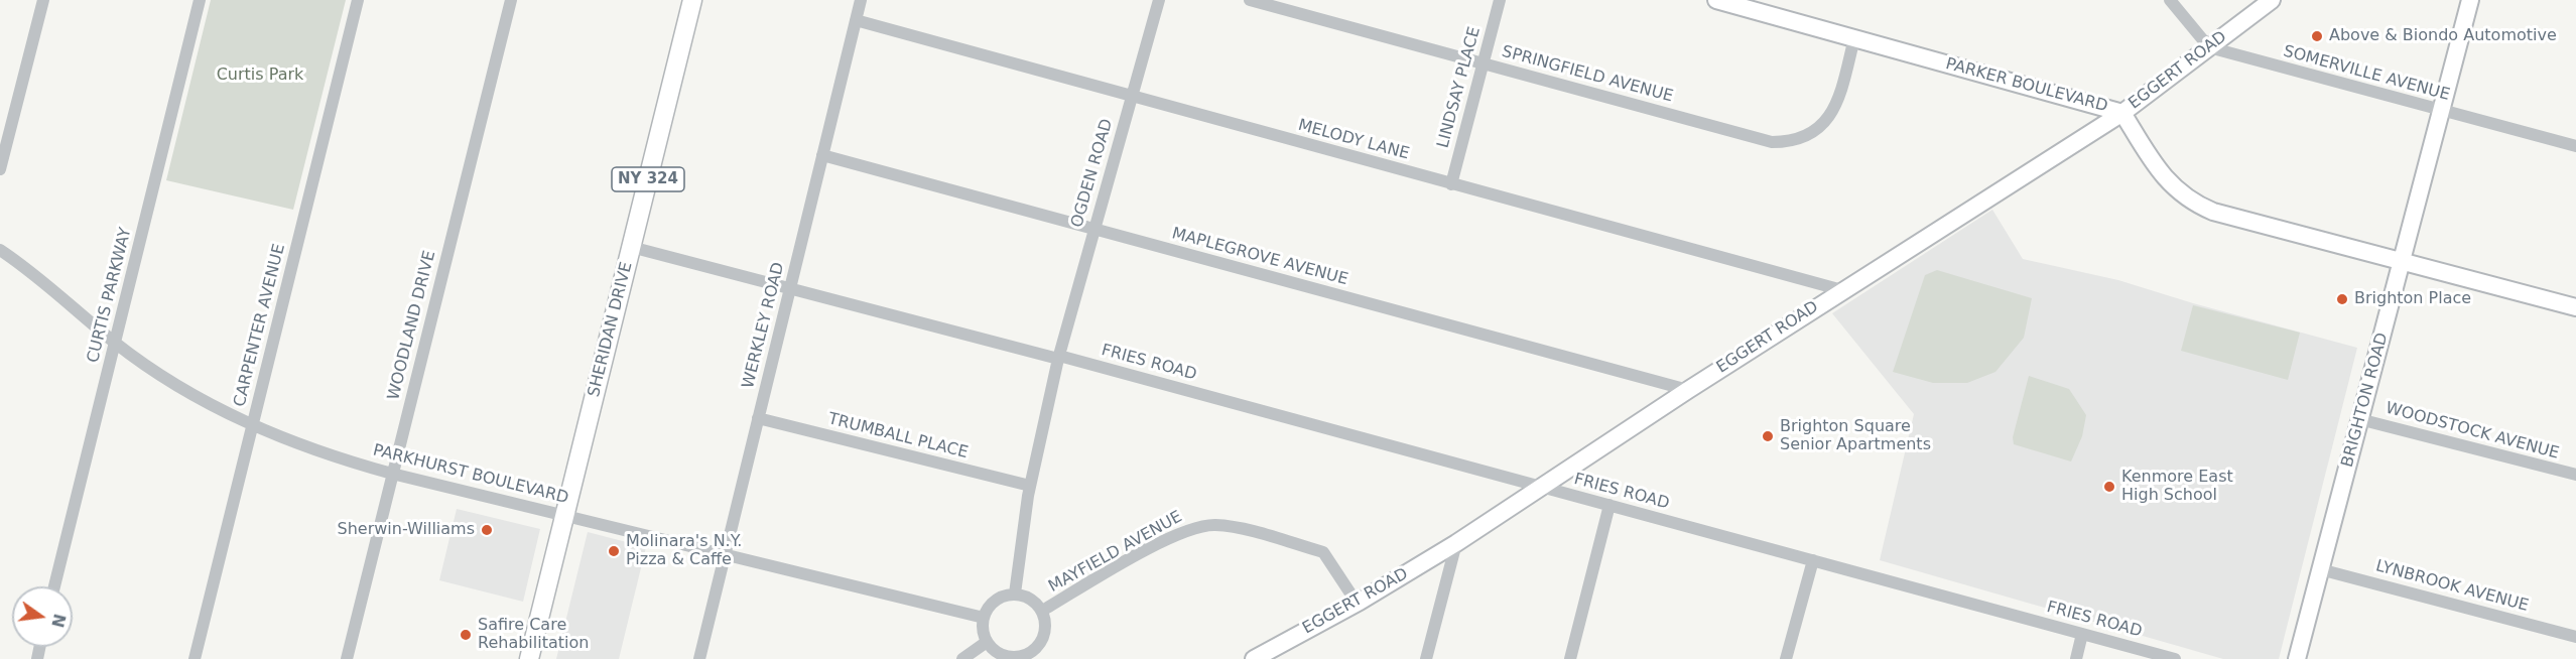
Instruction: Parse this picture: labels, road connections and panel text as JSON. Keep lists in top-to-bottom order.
{
  "streets": {
    "main road": ["NY 324", "SHERIDAN DRIVE"],
    "street": [
      "EGGERT ROAD",
      "SOMERVILLE AVENUE",
      "SPRINGFIELD AVENUE",
      "PARKER BOULEVARD",
      "LINDSAY PLACE",
      "MELODY LANE",
      "OGDEN ROAD",
      "MAPLEGROVE AVENUE",
      "CURTIS PARKWAY",
      "CARPENTER AVENUE",
      "WOODLAND DRIVE",
      "WERKLEY ROAD",
      "FRIES ROAD",
      "BRIGHTON ROAD",
      "WOODSTOCK AVENUE",
      "TRUMBALL PLACE",
      "PARKHURST BOULEVARD",
      "MAYFIELD AVENUE",
      "LYNBROOK AVENUE"
    ]
  },
  "crossings": [
    ["EGGERT ROAD", "SOMERVILLE AVENUE"],
    ["EGGERT ROAD", "PARKER BOULEVARD"],
    ["EGGERT ROAD", "MELODY LANE"],
    ["EGGERT ROAD", "MAPLEGROVE AVENUE"],
    ["EGGERT ROAD", "FRIES ROAD"],
    ["EGGERT ROAD", "MAYFIELD AVENUE"],
    ["SOMERVILLE AVENUE", "BRIGHTON ROAD"],
    ["SPRINGFIELD AVENUE", "PARKER BOULEVARD"],
    ["SPRINGFIELD AVENUE", "LINDSAY PLACE"],
    ["PARKER BOULEVARD", "BRIGHTON ROAD"],
    ["LINDSAY PLACE", "MELODY LANE"],
    ["MELODY LANE", "OGDEN ROAD"],
    ["MELODY LANE", "WERKLEY ROAD"],
    ["OGDEN ROAD", "MAPLEGROVE AVENUE"],
    ["OGDEN ROAD", "FRIES ROAD"],
    ["OGDEN ROAD", "TRUMBALL PLACE"],
    ["OGDEN ROAD", "PARKHURST BOULEVARD"],
    ["OGDEN ROAD", "MAYFIELD AVENUE"],
    ["MAPLEGROVE AVENUE", "WERKLEY ROAD"],
    ["CURTIS PARKWAY", "PARKHURST BOULEVARD"],
    ["CARPENTER AVENUE", "PARKHURST BOULEVARD"],
    ["WOODLAND DRIVE", "PARKHURST BOULEVARD"],
    ["WERKLEY ROAD", "FRIES ROAD"],
    ["WERKLEY ROAD", "TRUMBALL PLACE"],
    ["WERKLEY ROAD", "PARKHURST BOULEVARD"],
    ["SHERIDAN DRIVE", "FRIES ROAD"],
    ["SHERIDAN DRIVE", "PARKHURST BOULEVARD"],
    ["BRIGHTON ROAD", "WOODSTOCK AVENUE"],
    ["BRIGHTON ROAD", "LYNBROOK AVENUE"],
    ["PARKHURST BOULEVARD", "MAYFIELD AVENUE"]
  ],
  "parks": ["Curtis Park"],
  "places": [
    "Above & Biondo Automotive",
    "Brighton Place",
    "Brighton Square Senior Apartments",
    "Kenmore East High School",
    "Sherwin-Williams",
    "Molinara's N.Y. Pizza & Caffe",
    "Safire Care Rehabilitation"
  ],
  "north": "right"
}
